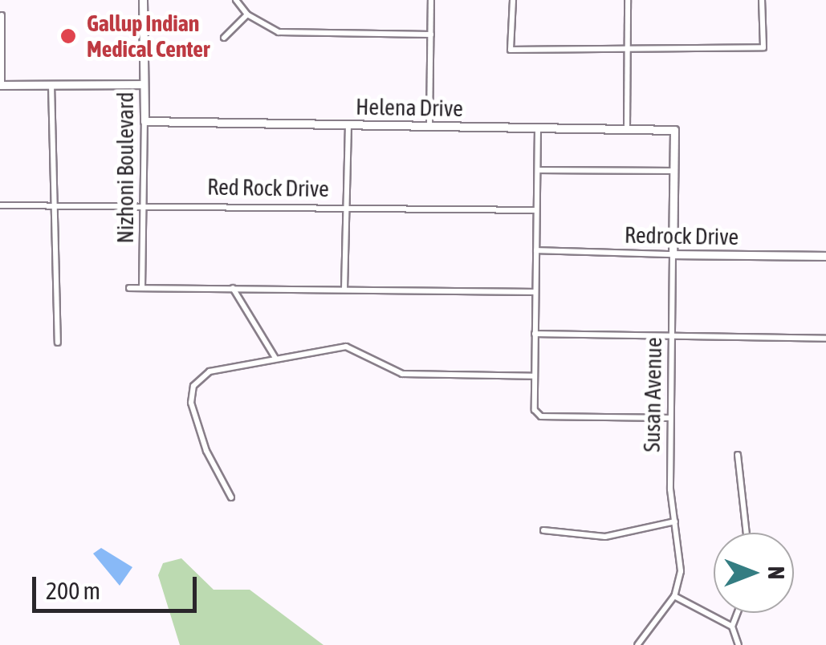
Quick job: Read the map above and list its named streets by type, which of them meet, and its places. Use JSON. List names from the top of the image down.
{
  "streets": {
    "main road": [
      "Helena Drive",
      "Nizhoni Boulevard",
      "Redrock Drive",
      "Susan Avenue"
    ],
    "street": ["Red Rock Drive"]
  },
  "crossings": [
    ["Helena Drive", "Nizhoni Boulevard"],
    ["Helena Drive", "Susan Avenue"],
    ["Nizhoni Boulevard", "Red Rock Drive"],
    ["Redrock Drive", "Susan Avenue"]
  ],
  "places": ["Gallup Indian Medical Center"],
  "scale_bar": "200 m",
  "north": "right"
}
